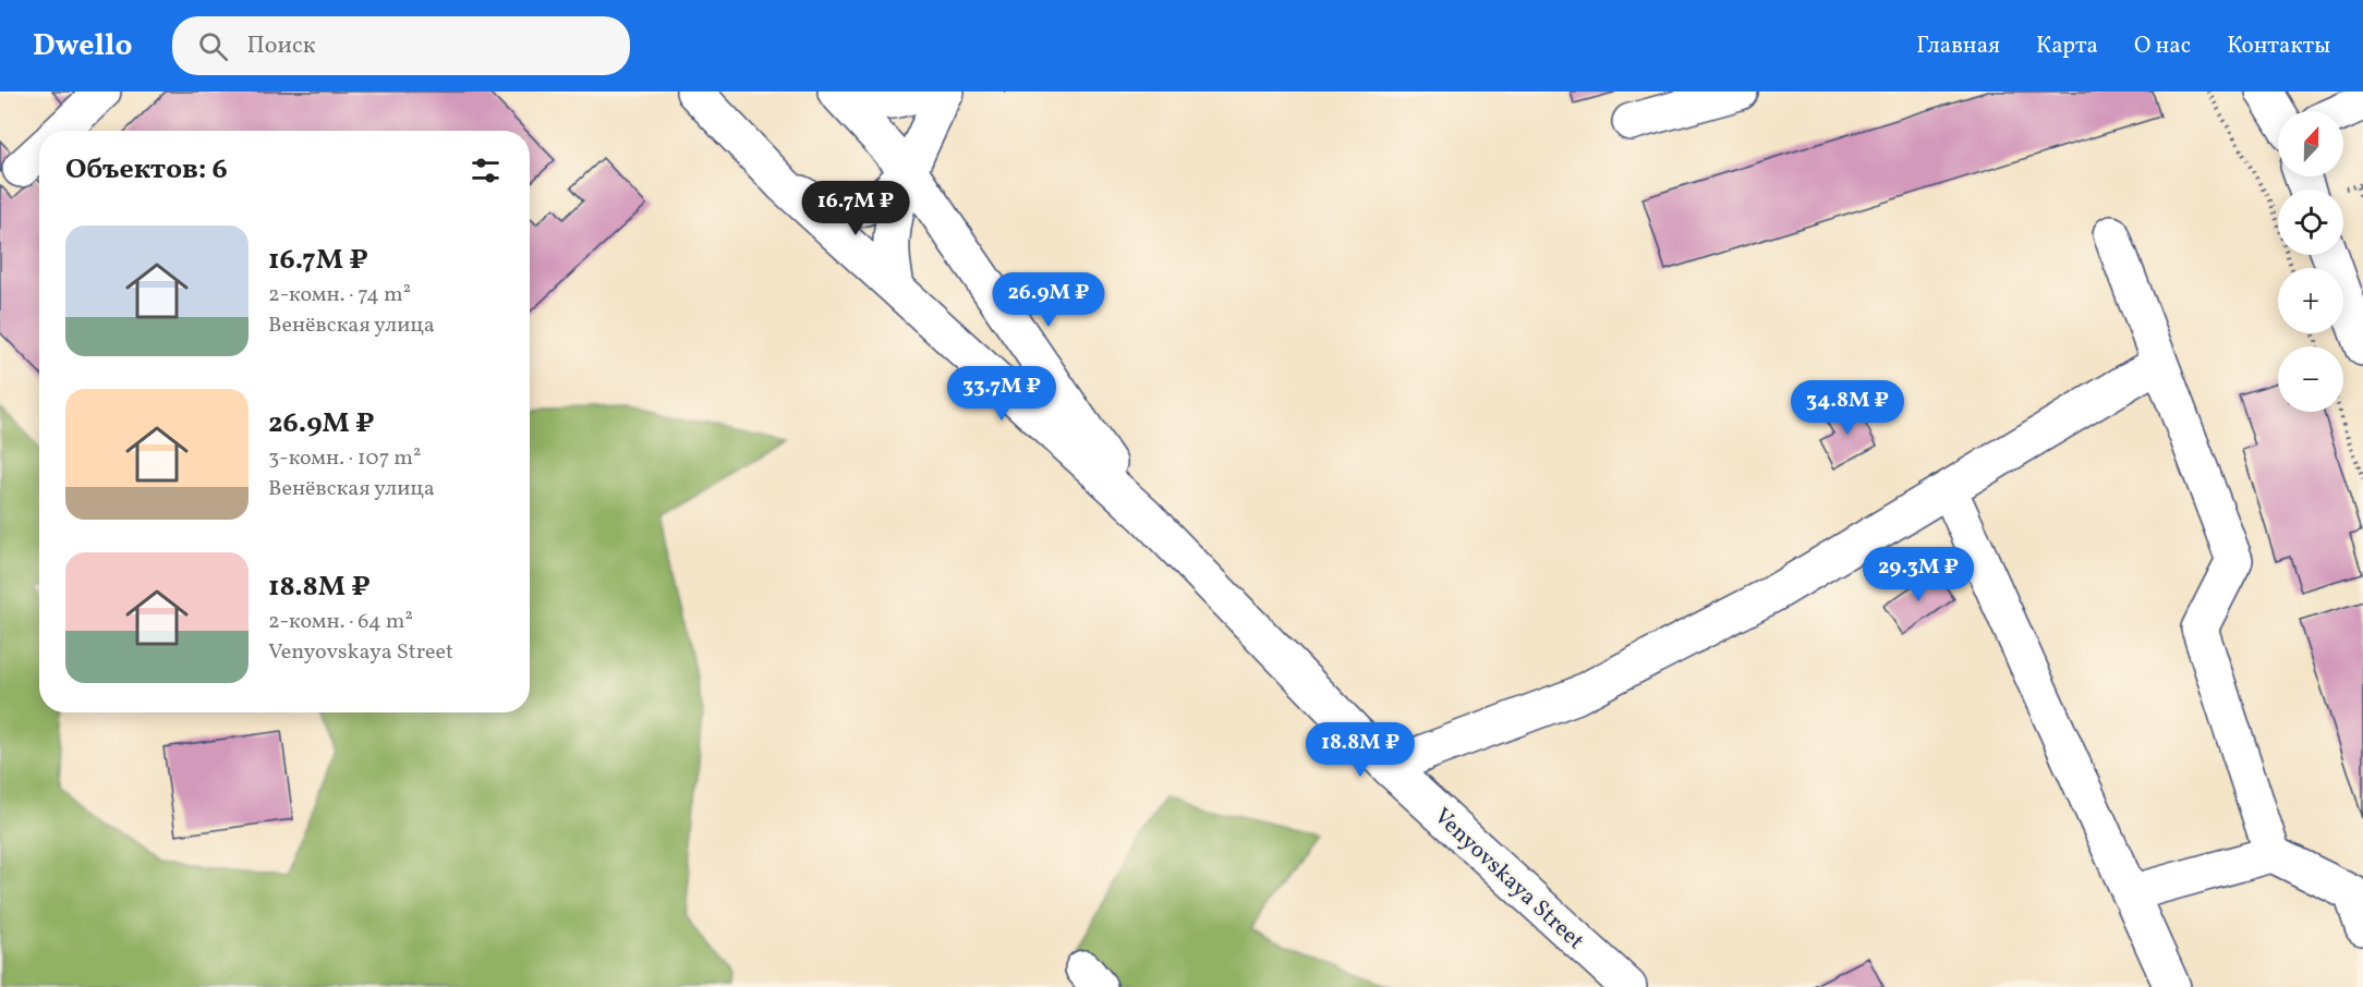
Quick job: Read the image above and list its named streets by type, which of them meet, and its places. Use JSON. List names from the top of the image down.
{
  "streets": {
    "street": ["Venyovskaya Street"]
  },
  "north": "top",
  "page": {
    "header": "Dwello",
    "search": "Поиск",
    "nav": [
      "Главная",
      "Карта",
      "О нас",
      "Контакты"
    ],
    "map_buttons": ["+", "−"],
    "heading": "Объектов: 6",
    "price": [
      "16.7M ₽",
      "26.9M ₽",
      "33.7M ₽",
      "34.8M ₽",
      "29.3M ₽",
      "18.8M ₽"
    ],
    "list": [
      {
        "name": "16.7M ₽",
        "note": "2-комн. · 74 m² · Венёвская улица"
      },
      {
        "name": "26.9M ₽",
        "note": "3-комн. · 107 m² · Венёвская улица"
      },
      {
        "name": "18.8M ₽",
        "note": "2-комн. · 64 m² · Venyovskaya Street"
      }
    ]
  }
}
